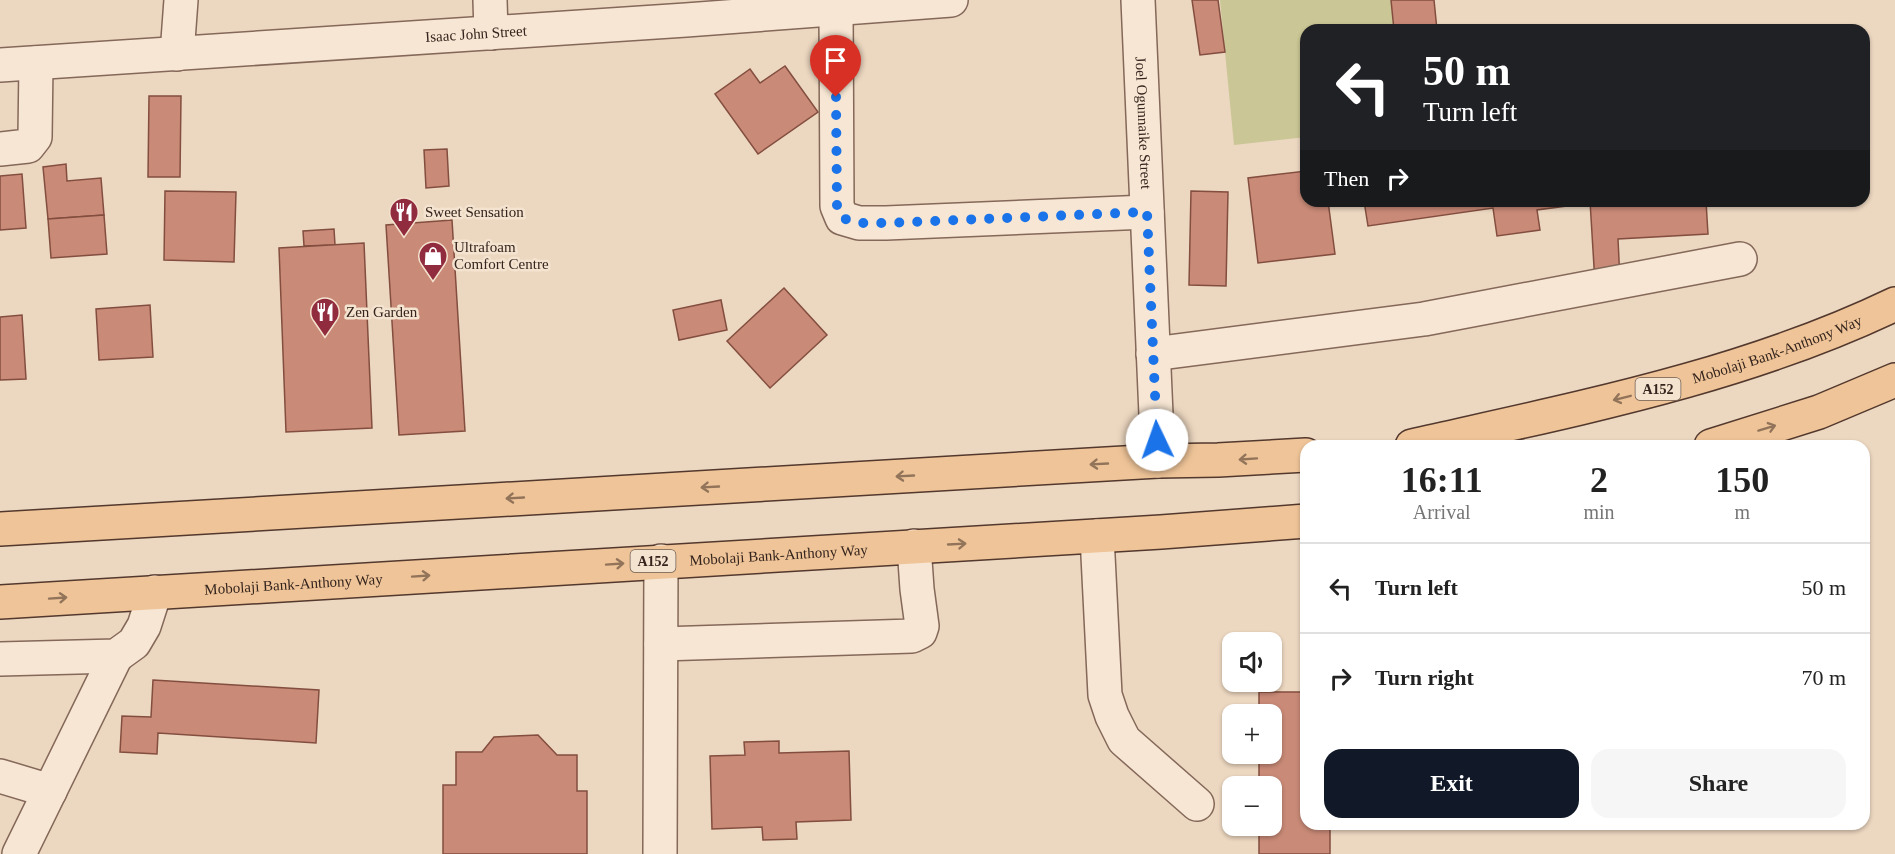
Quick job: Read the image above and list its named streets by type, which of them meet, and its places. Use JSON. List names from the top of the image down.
{
  "streets": {
    "main road": ["Mobolaji Bank-Anthony Way", "A152"],
    "street": ["Isaac John Street", "Joel Ogunnaike Street"]
  },
  "places": {
    "restaurant": ["Sweet Sensation", "Zen Garden"],
    "shop": ["Ultrafoam Comfort Centre"]
  },
  "page": {
    "turn": ["50 m", "Turn left"],
    "then": "Then",
    "eta": [
      "16:11",
      "Arrival",
      "2",
      "min",
      "150",
      "m"
    ],
    "list": [
      {
        "name": "Turn left",
        "value": "50 m"
      },
      {
        "name": "Turn right",
        "value": "70 m"
      }
    ],
    "map_buttons": ["+", "−"],
    "buttons": ["Exit", "Share"]
  }
}
